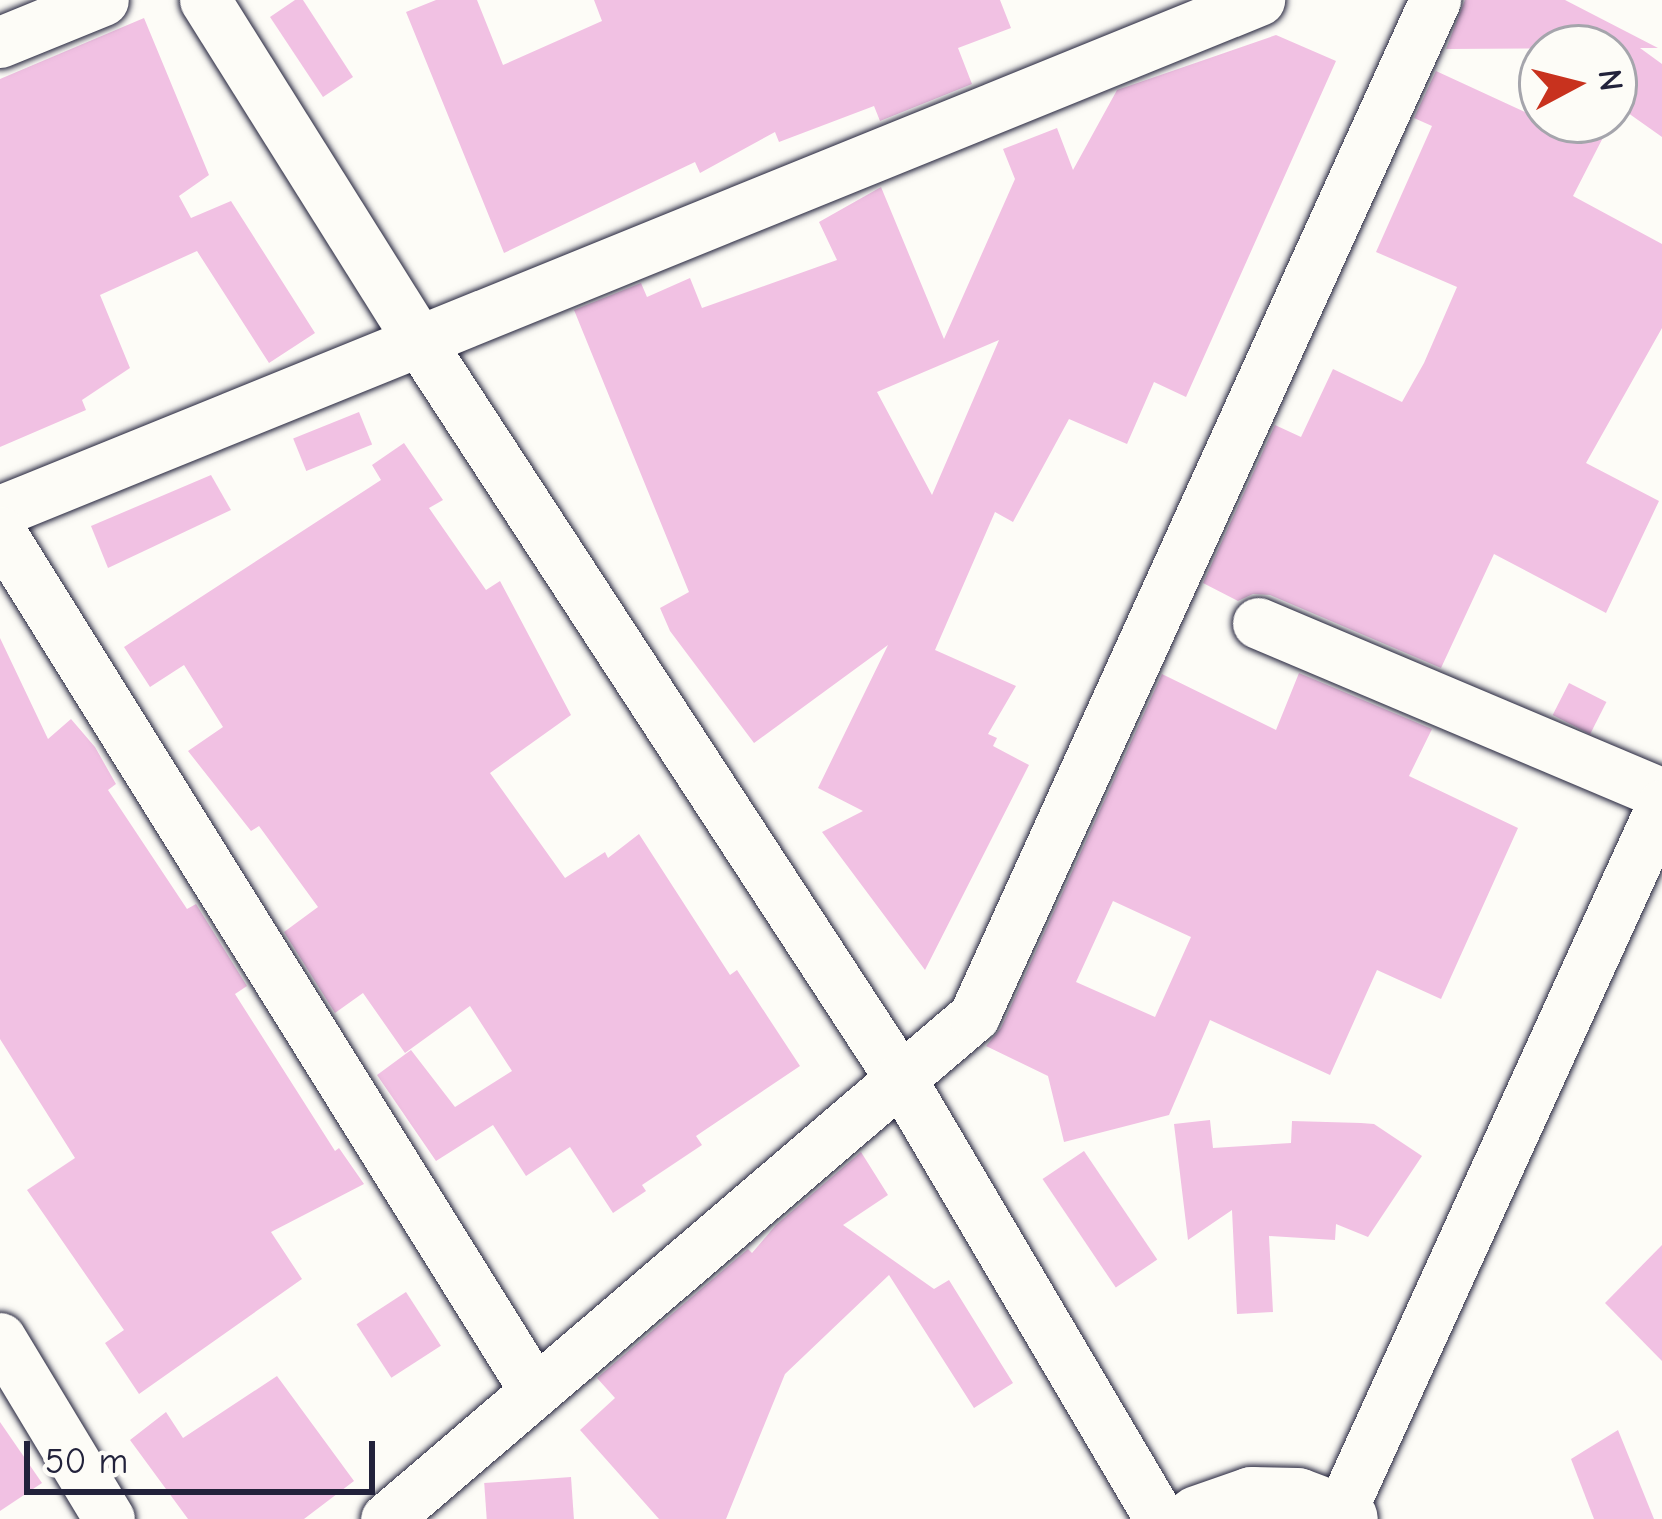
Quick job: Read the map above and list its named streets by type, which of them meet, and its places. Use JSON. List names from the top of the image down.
{
  "scale_bar": "50 m",
  "north": "right"
}
